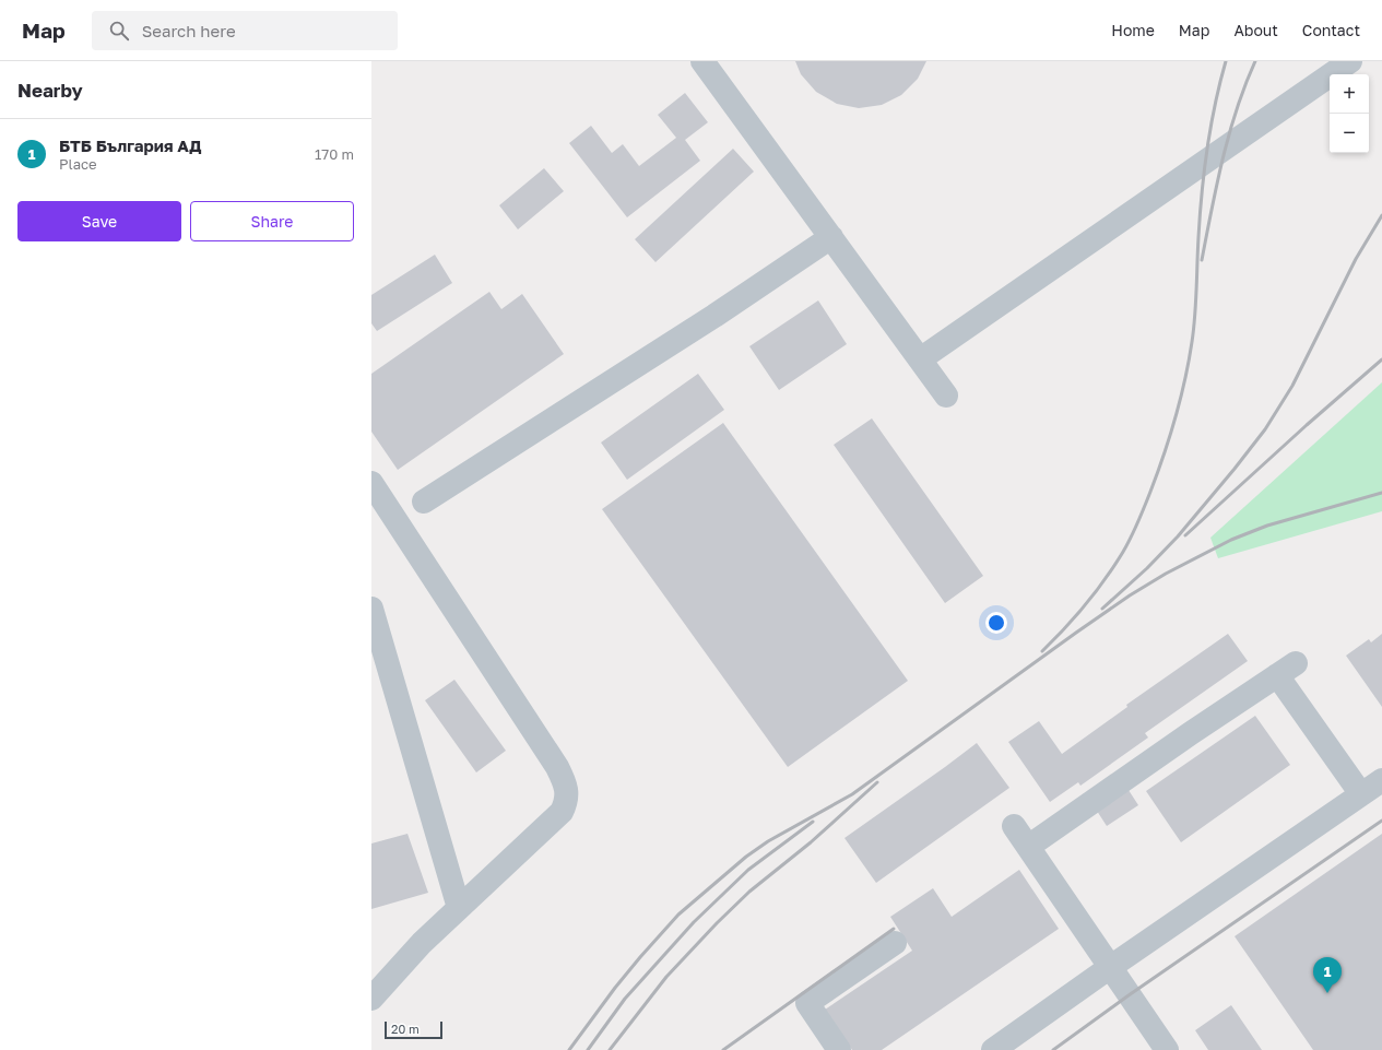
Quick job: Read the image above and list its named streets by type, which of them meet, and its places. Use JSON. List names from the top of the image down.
{
  "scale_bar": "20 m",
  "page": {
    "header": "Map",
    "search": "Search here",
    "nav": [
      "Home",
      "Map",
      "About",
      "Contact"
    ],
    "heading": "Nearby",
    "map_buttons": ["+", "−"],
    "list": [
      {
        "mark": "1",
        "name": "БТБ България АД",
        "note": "Place",
        "value": "170 m"
      }
    ],
    "buttons": ["Save", "Share"],
    "pins": "1",
    "scale": "20 m"
  }
}
